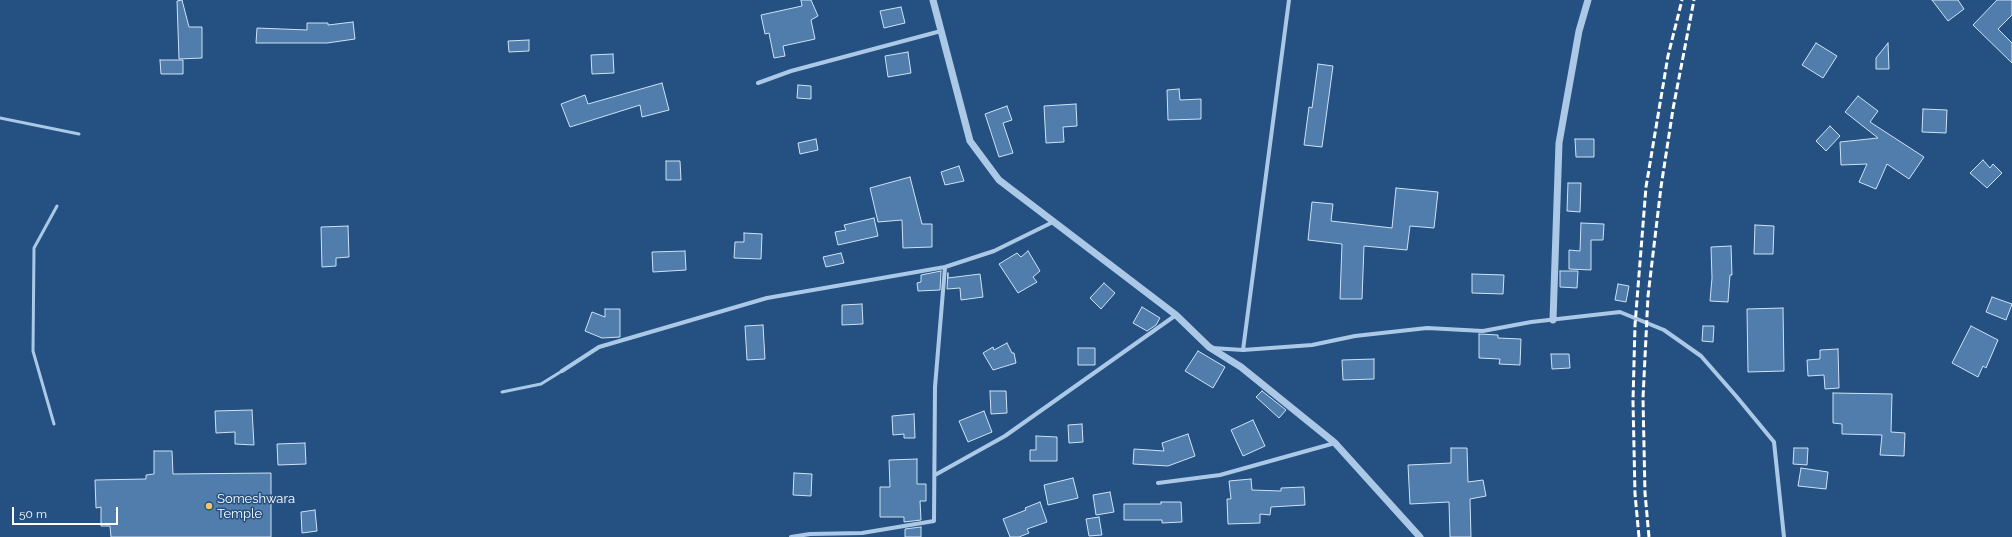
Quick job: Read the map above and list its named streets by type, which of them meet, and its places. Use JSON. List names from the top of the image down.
{
  "places": ["Someshwara Temple"],
  "scale_bar": "50 m"
}
